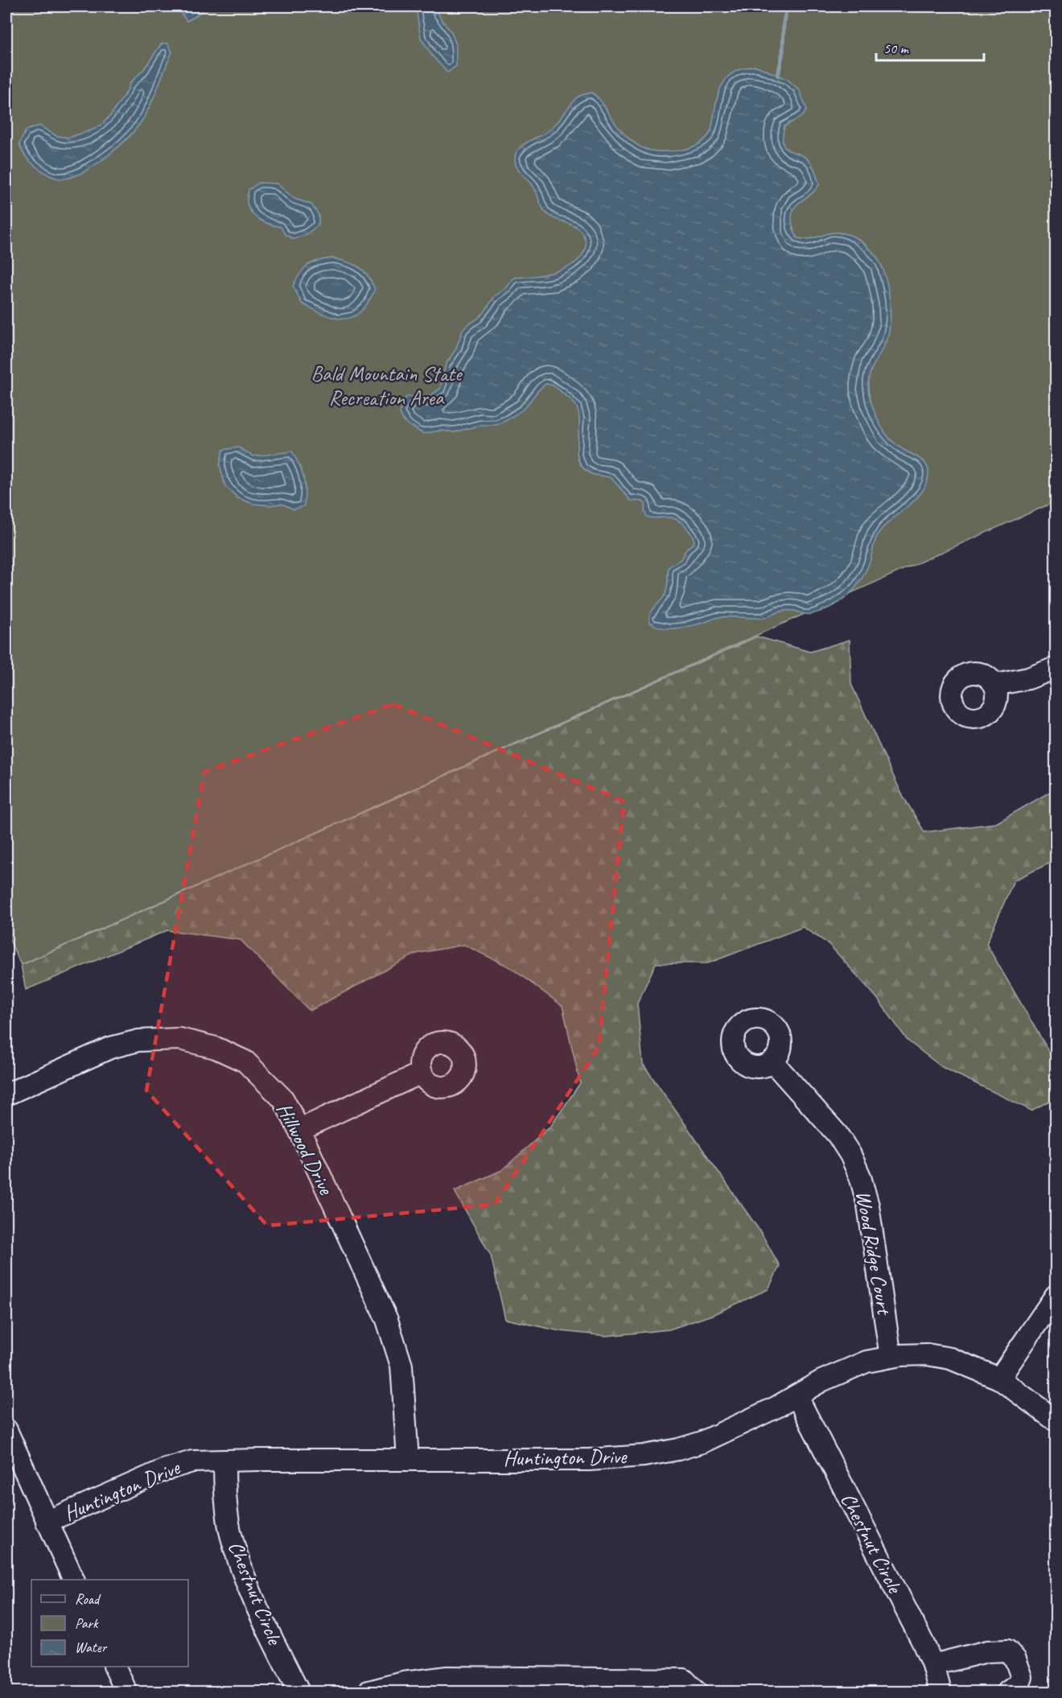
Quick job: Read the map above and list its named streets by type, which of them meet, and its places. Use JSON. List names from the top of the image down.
{
  "streets": {
    "street": [
      "Hillwood Drive",
      "Wood Ridge Court",
      "Huntington Drive",
      "Chestnut Circle"
    ]
  },
  "crossings": [
    ["Hillwood Drive", "Huntington Drive"],
    ["Wood Ridge Court", "Huntington Drive"],
    ["Huntington Drive", "Chestnut Circle"]
  ],
  "parks": ["Bald Mountain State Recreation Area"],
  "legend": ["Road", "Park", "Water"],
  "scale_bar": "50 m"
}
